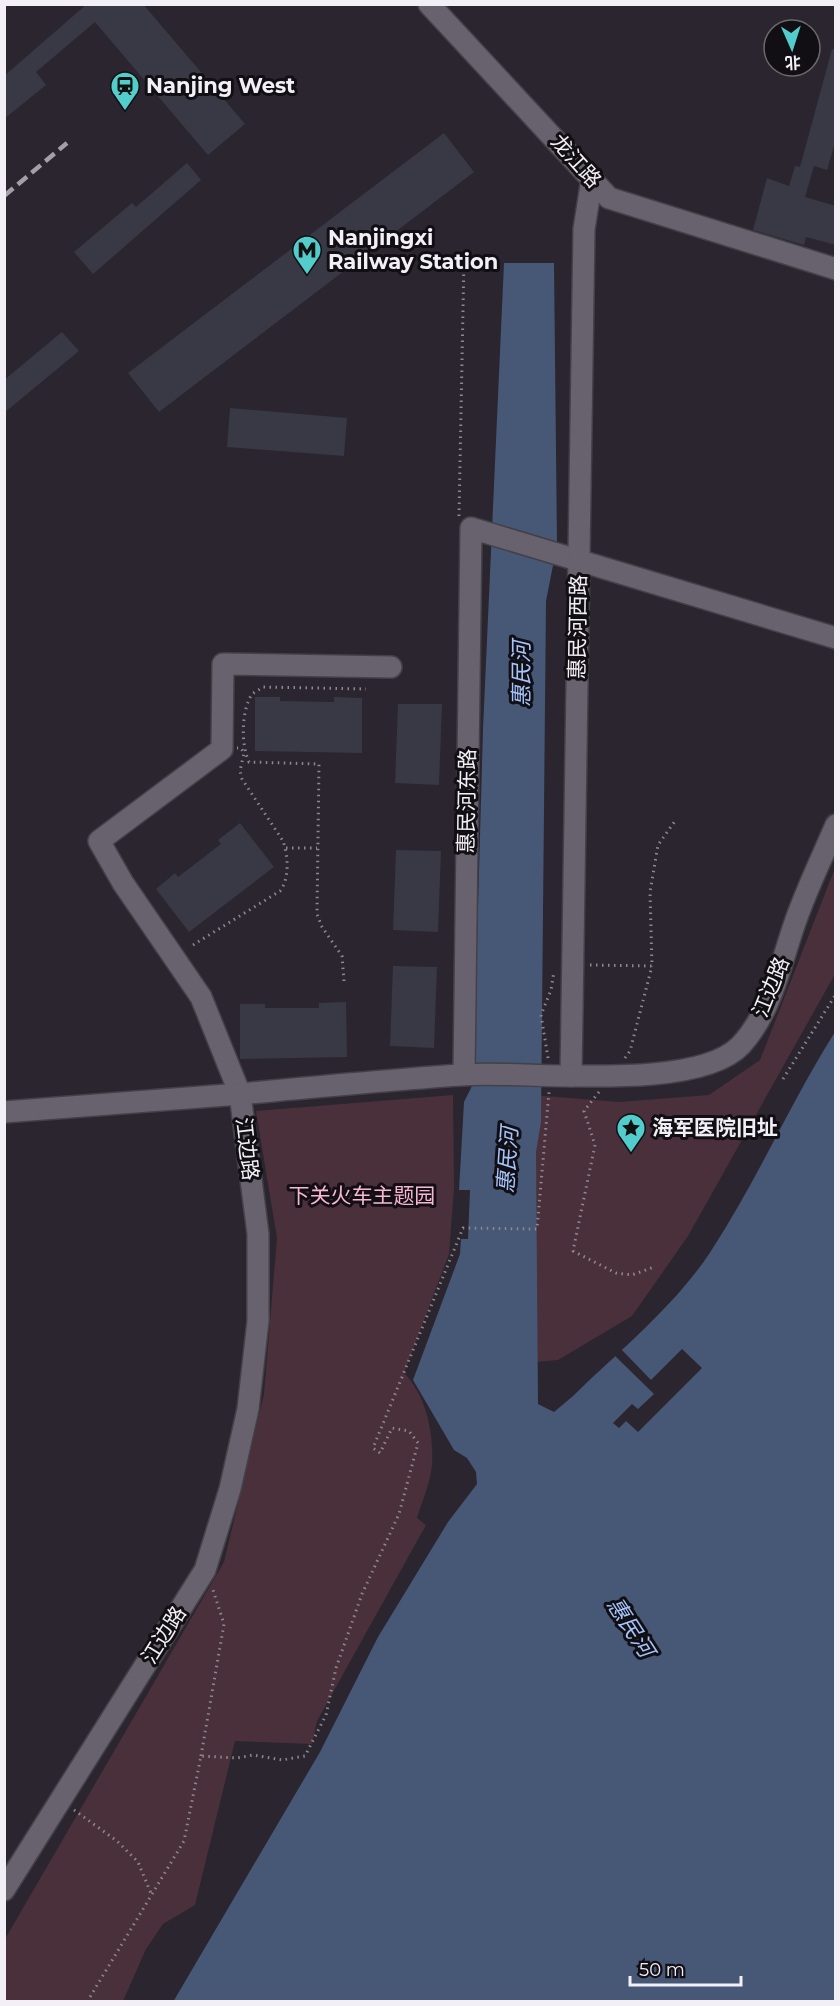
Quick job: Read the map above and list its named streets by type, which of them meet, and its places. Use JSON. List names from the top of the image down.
{
  "streets": {
    "street": [
      "龙江路",
      "惠民河西路",
      "惠民河东路",
      "江边路"
    ]
  },
  "crossings": [
    ["龙江路", "惠民河西路"],
    ["惠民河西路", "惠民河东路"],
    ["惠民河西路", "江边路"],
    ["惠民河东路", "江边路"]
  ],
  "water": ["惠民河"],
  "parks": ["下关火车主题园"],
  "places": {
    "station": ["Nanjing West"],
    "metro station": ["Nanjingxi Railway Station"],
    "place": ["海军医院旧址"]
  },
  "scale_bar": "50 m",
  "north": "bottom"
}
